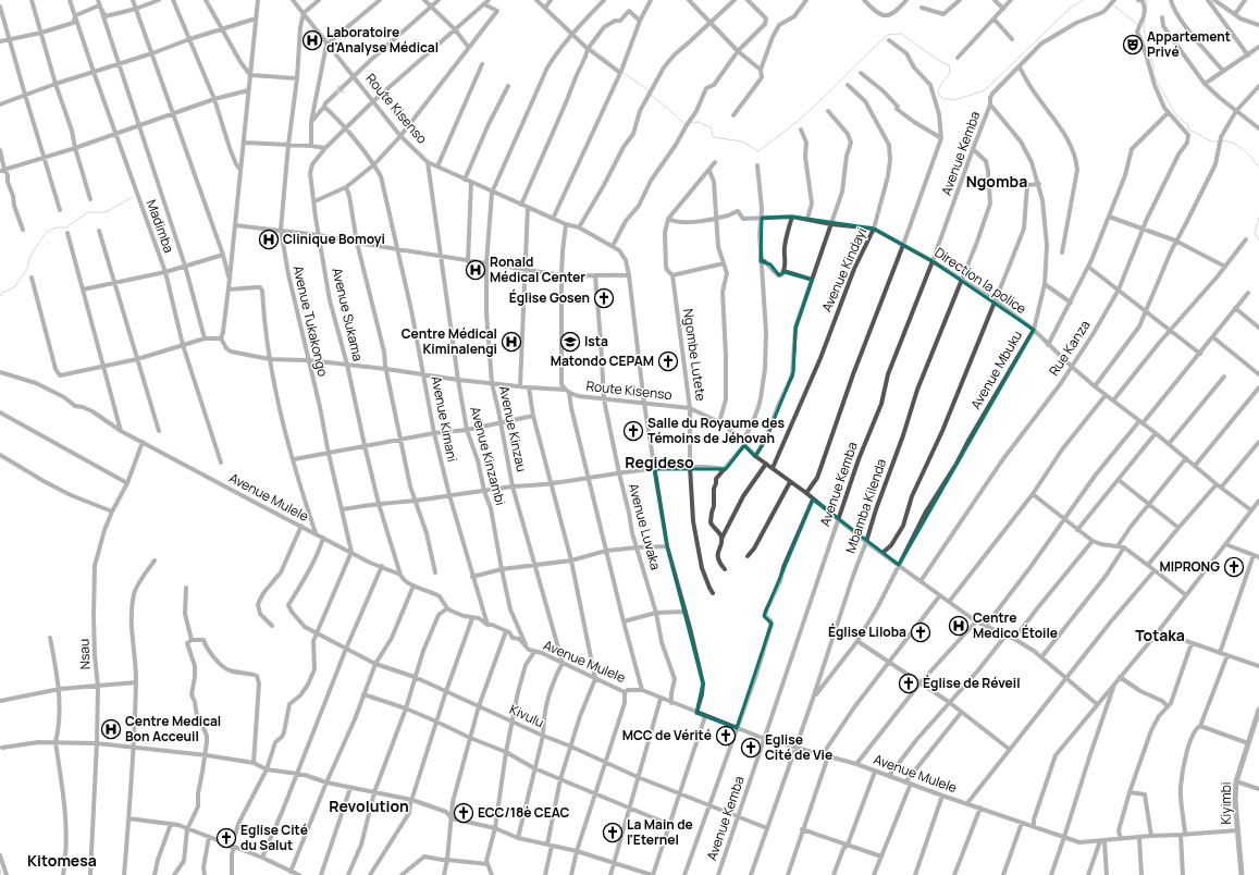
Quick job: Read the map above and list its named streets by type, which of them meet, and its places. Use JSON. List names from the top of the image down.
{
  "streets": {
    "street": [
      "Route Kisenso",
      "Avenue Kemba",
      "Madimba",
      "Avenue Kindayi",
      "Direction la police",
      "Avenue Sukama",
      "Avenue Tukakongo",
      "Rue Kanza",
      "Ngombe Lutete",
      "Avenue Mbuku",
      "Avenue Kimani",
      "Avenue Kinzau",
      "Avenue Kinzambi",
      "Avenue Mulele",
      "Mbamba Kilenda",
      "Avenue Luvaka",
      "Nsau",
      "Kivulu",
      "Kiyimbi"
    ]
  },
  "crossings": [
    ["Route Kisenso", "Avenue Kemba"],
    ["Route Kisenso", "Avenue Kindayi"],
    ["Route Kisenso", "Avenue Sukama"],
    ["Route Kisenso", "Avenue Tukakongo"],
    ["Route Kisenso", "Rue Kanza"],
    ["Route Kisenso", "Ngombe Lutete"],
    ["Route Kisenso", "Avenue Mbuku"],
    ["Route Kisenso", "Avenue Kinzau"],
    ["Route Kisenso", "Avenue Kinzambi"],
    ["Route Kisenso", "Mbamba Kilenda"],
    ["Route Kisenso", "Avenue Luvaka"],
    ["Avenue Kemba", "Direction la police"],
    ["Avenue Kemba", "Avenue Mbuku"],
    ["Avenue Kemba", "Avenue Mulele"],
    ["Avenue Kemba", "Mbamba Kilenda"],
    ["Avenue Kemba", "Kivulu"],
    ["Avenue Kindayi", "Direction la police"],
    ["Direction la police", "Rue Kanza"],
    ["Direction la police", "Ngombe Lutete"],
    ["Direction la police", "Avenue Mbuku"],
    ["Direction la police", "Mbamba Kilenda"],
    ["Avenue Sukama", "Avenue Kimani"],
    ["Avenue Sukama", "Avenue Mulele"],
    ["Avenue Tukakongo", "Avenue Mulele"],
    ["Avenue Mbuku", "Mbamba Kilenda"],
    ["Avenue Kimani", "Avenue Mulele"],
    ["Avenue Kinzau", "Avenue Mulele"],
    ["Avenue Kinzambi", "Avenue Mulele"],
    ["Avenue Mulele", "Mbamba Kilenda"],
    ["Avenue Mulele", "Avenue Luvaka"],
    ["Avenue Mulele", "Nsau"],
    ["Avenue Mulele", "Kivulu"],
    ["Avenue Mulele", "Kiyimbi"],
    ["Mbamba Kilenda", "Kivulu"]
  ],
  "districts": [
    "Ngomba",
    "Regideso",
    "Totaka",
    "Revolution",
    "Kitomesa"
  ],
  "places": {
    "hospital": [
      "Laboratoire d'Analyse Médical",
      "Clinique Bomoyi",
      "Ronald Médical Center",
      "Centre Médical Kiminalengi",
      "Centre Medico Étoile",
      "Centre Medical Bon Acceuil"
    ],
    "theatre": ["Appartement Privé"],
    "church": [
      "Église Gosen",
      "Matondo CEPAM",
      "Salle du Royaume des Témoins de Jéhovah",
      "MIPRONG",
      "Église Liloba",
      "Église de Réveil",
      "MCC de Vérité",
      "Eglise Cité de Vie",
      "ECC/18è CEAC",
      "La Main de l'Eternel",
      "Eglise Cité du Salut"
    ],
    "school or university": ["Ista"]
  }
}
